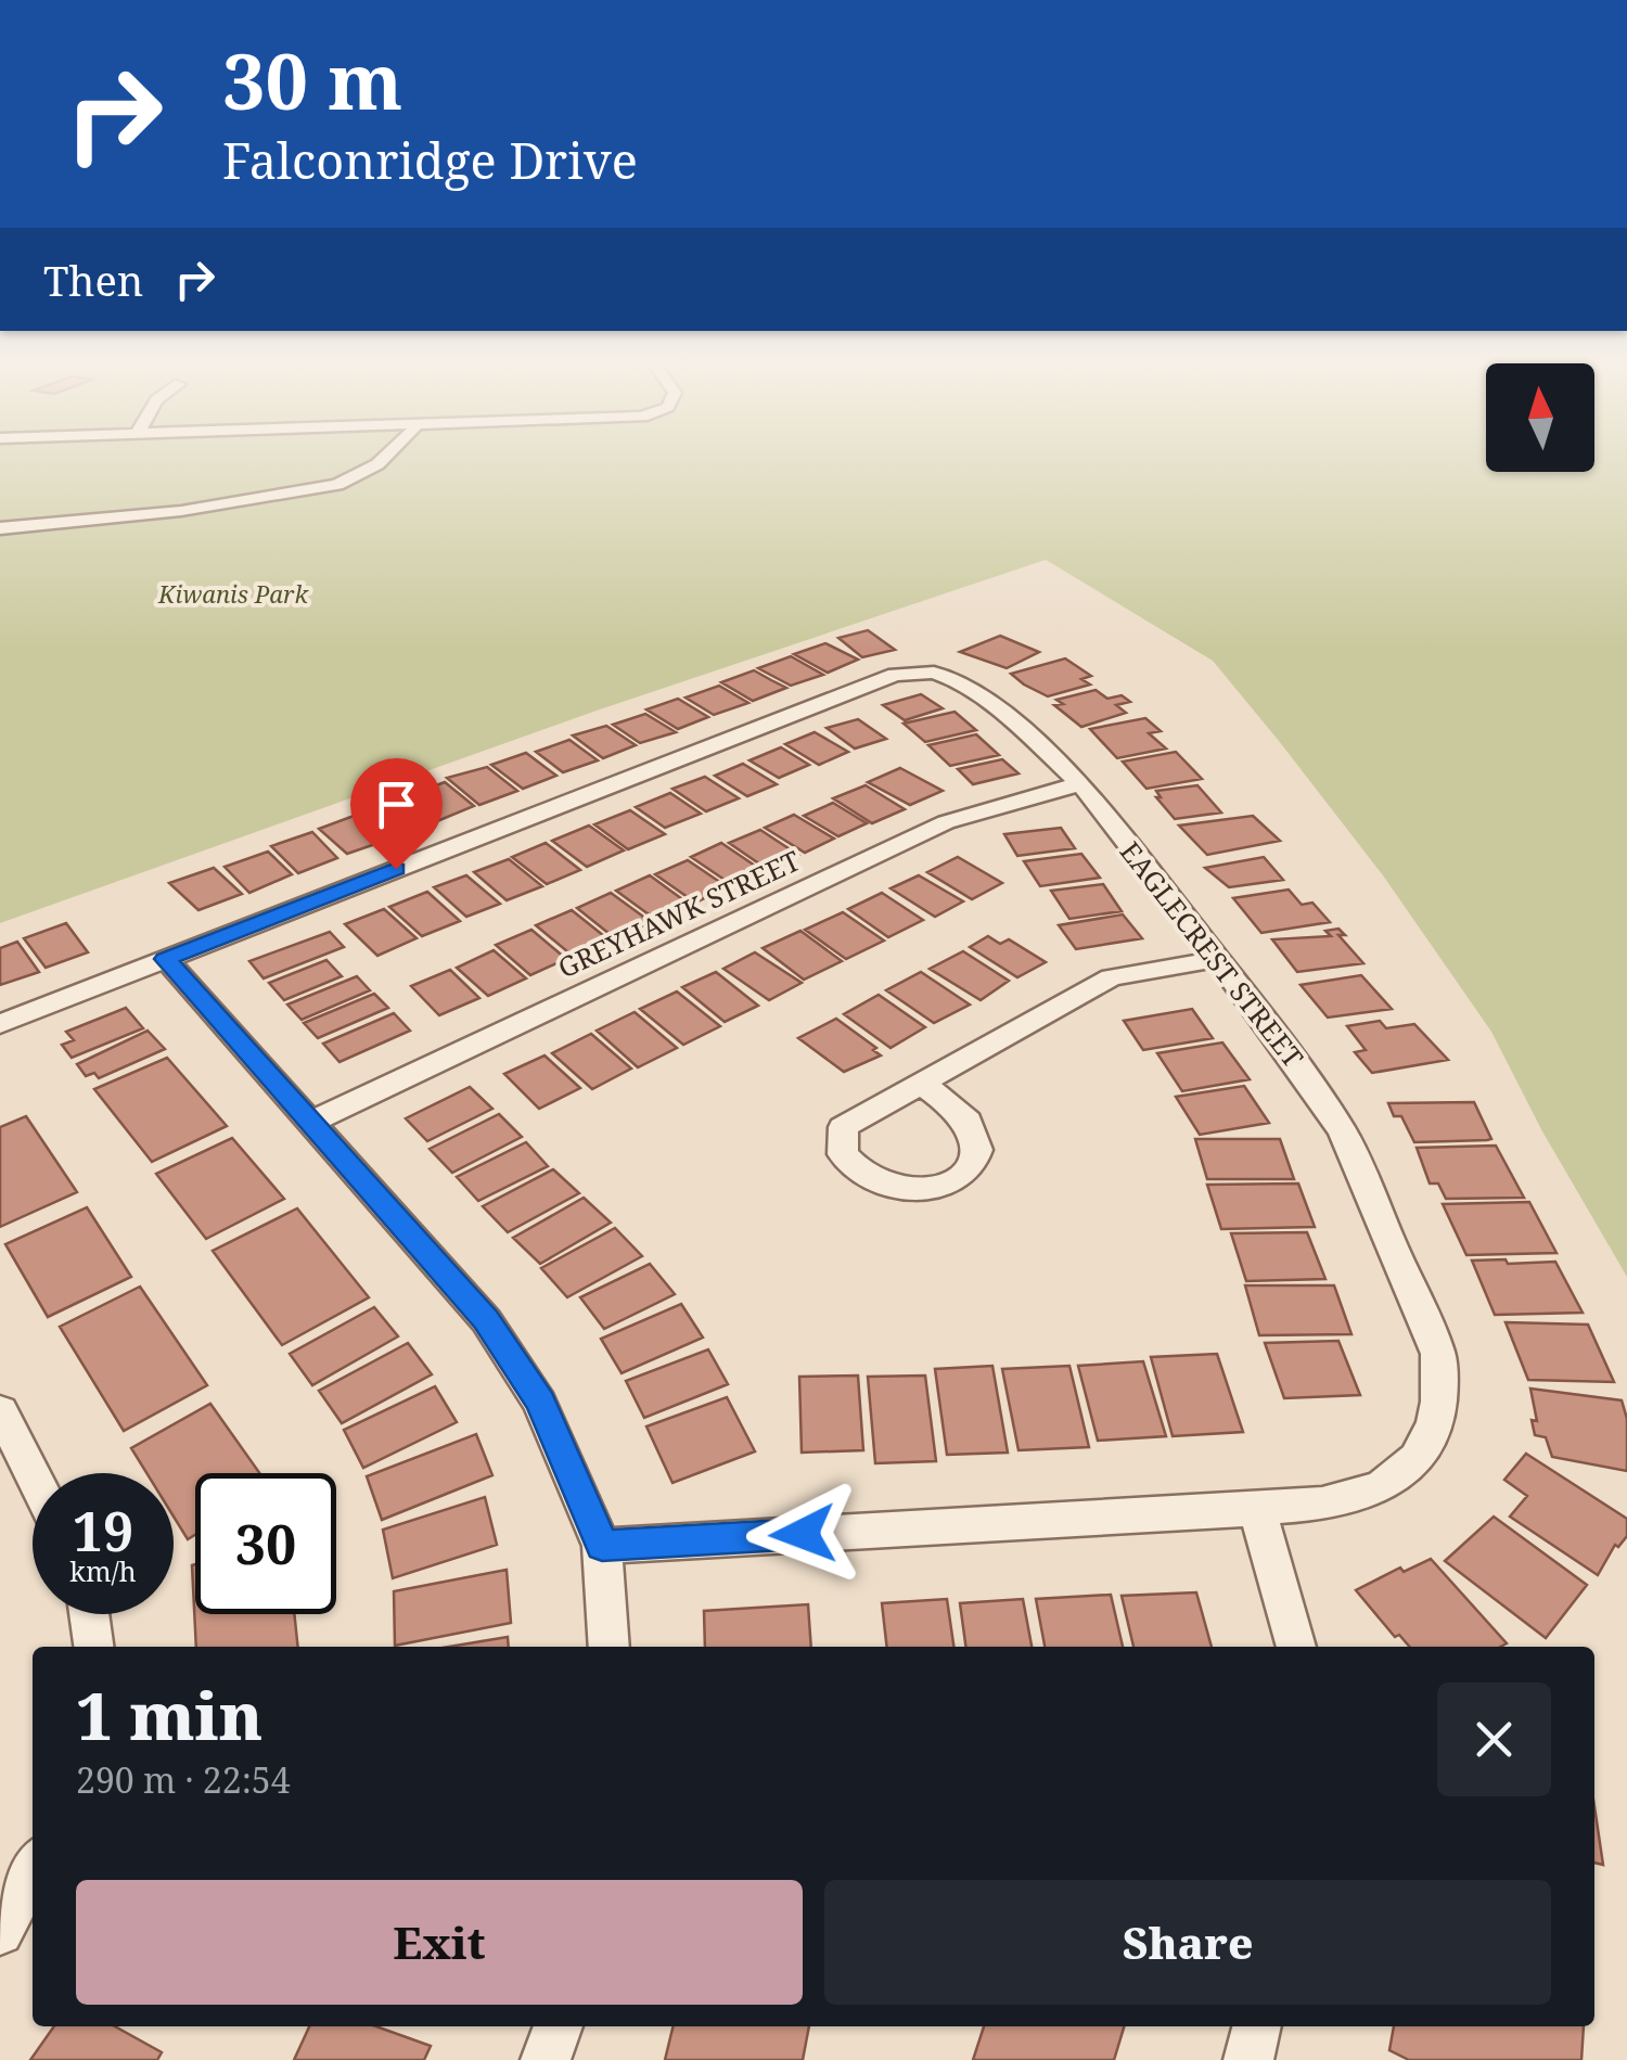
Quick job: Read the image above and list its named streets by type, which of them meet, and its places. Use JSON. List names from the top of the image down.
{
  "streets": {
    "street": ["GREYHAWK STREET", "EAGLECREST STREET"]
  },
  "crossings": [
    ["GREYHAWK STREET", "EAGLECREST STREET"]
  ],
  "parks": ["Kiwanis Park"],
  "north": "top",
  "page": {
    "turn": ["30 m", "Falconridge Drive"],
    "then": "Then",
    "speed": "19 km/h",
    "limit": "30",
    "heading": ["1 min", "290 m · 22:54"],
    "buttons": ["Exit", "Share"]
  }
}
